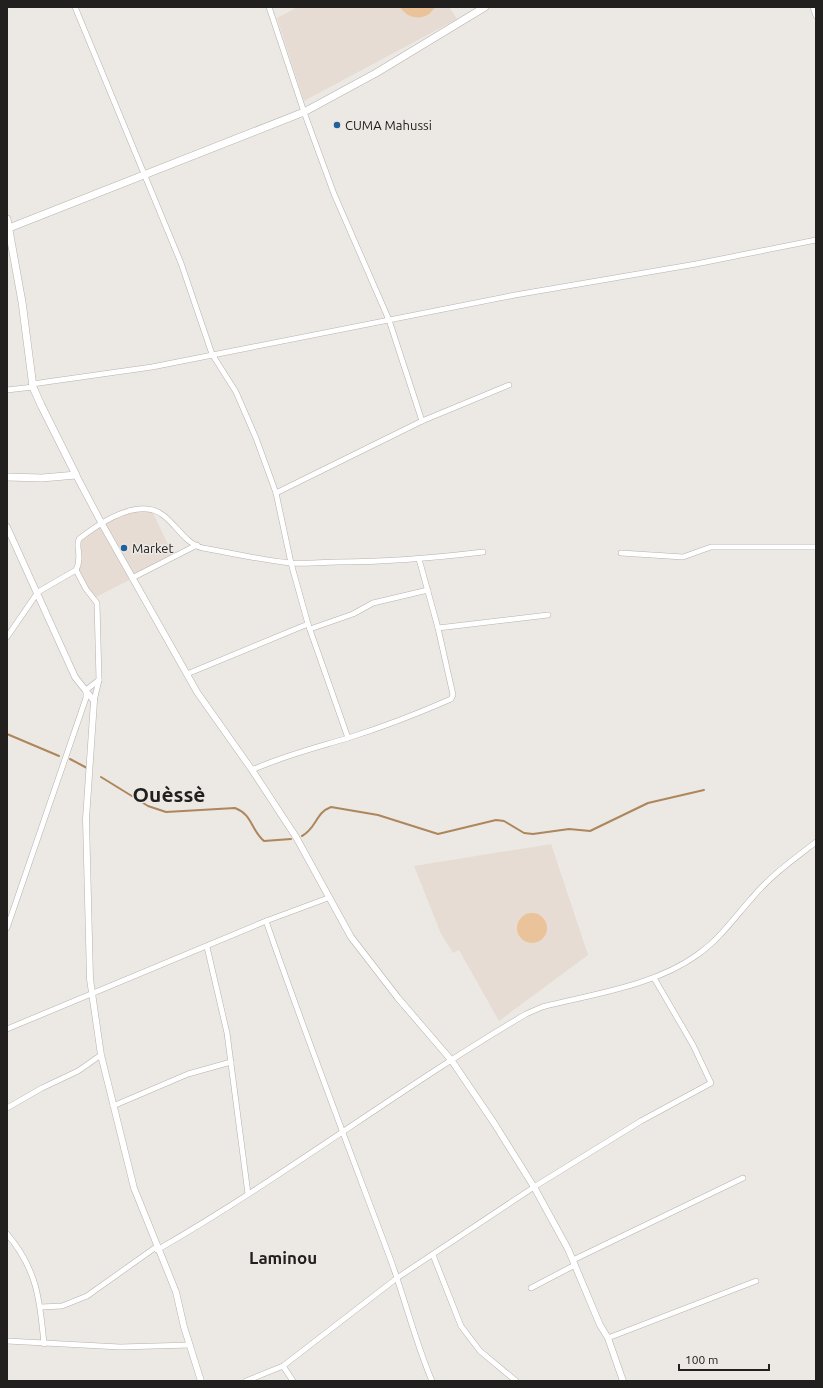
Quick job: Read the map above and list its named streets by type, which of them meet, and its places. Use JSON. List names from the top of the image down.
{
  "districts": ["Ouèssè", "Laminou"],
  "places": ["CUMA Mahussi", "Market"],
  "scale_bar": "100 m"
}
